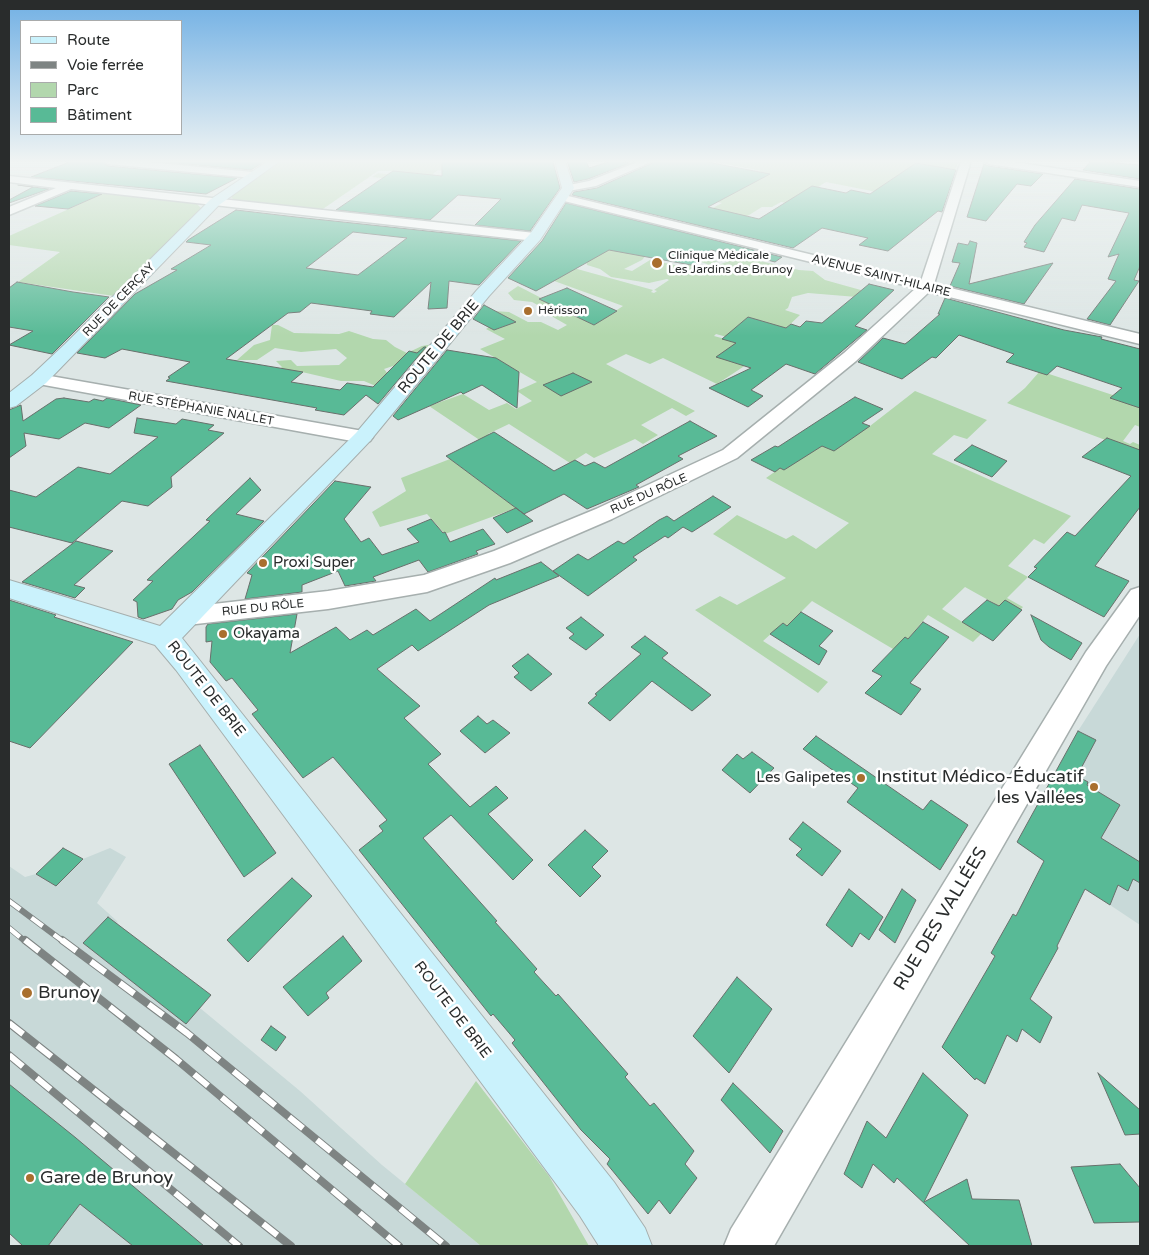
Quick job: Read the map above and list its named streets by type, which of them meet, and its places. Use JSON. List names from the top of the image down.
{
  "streets": {
    "street": [
      "AVENUE SAINT-HILAIRE",
      "RUE DE CERÇAY",
      "ROUTE DE BRIE",
      "RUE STÉPHANIE NALLET",
      "RUE DU RÔLE",
      "RUE DES VALLÉES"
    ]
  },
  "crossings": [
    ["AVENUE SAINT-HILAIRE", "RUE DU RÔLE"],
    ["RUE DE CERÇAY", "RUE STÉPHANIE NALLET"],
    ["ROUTE DE BRIE", "RUE STÉPHANIE NALLET"],
    ["ROUTE DE BRIE", "RUE DU RÔLE"]
  ],
  "places": [
    "Clinique Médicale Les Jardins de Brunoy",
    "Hérisson",
    "Proxi Super",
    "Okayama",
    "Les Galipetes",
    "Institut Médico-Éducatif les Vallées",
    "Brunoy",
    "Gare de Brunoy"
  ],
  "legend": [
    "Route",
    "Voie ferrée",
    "Parc",
    "Bâtiment"
  ]
}
